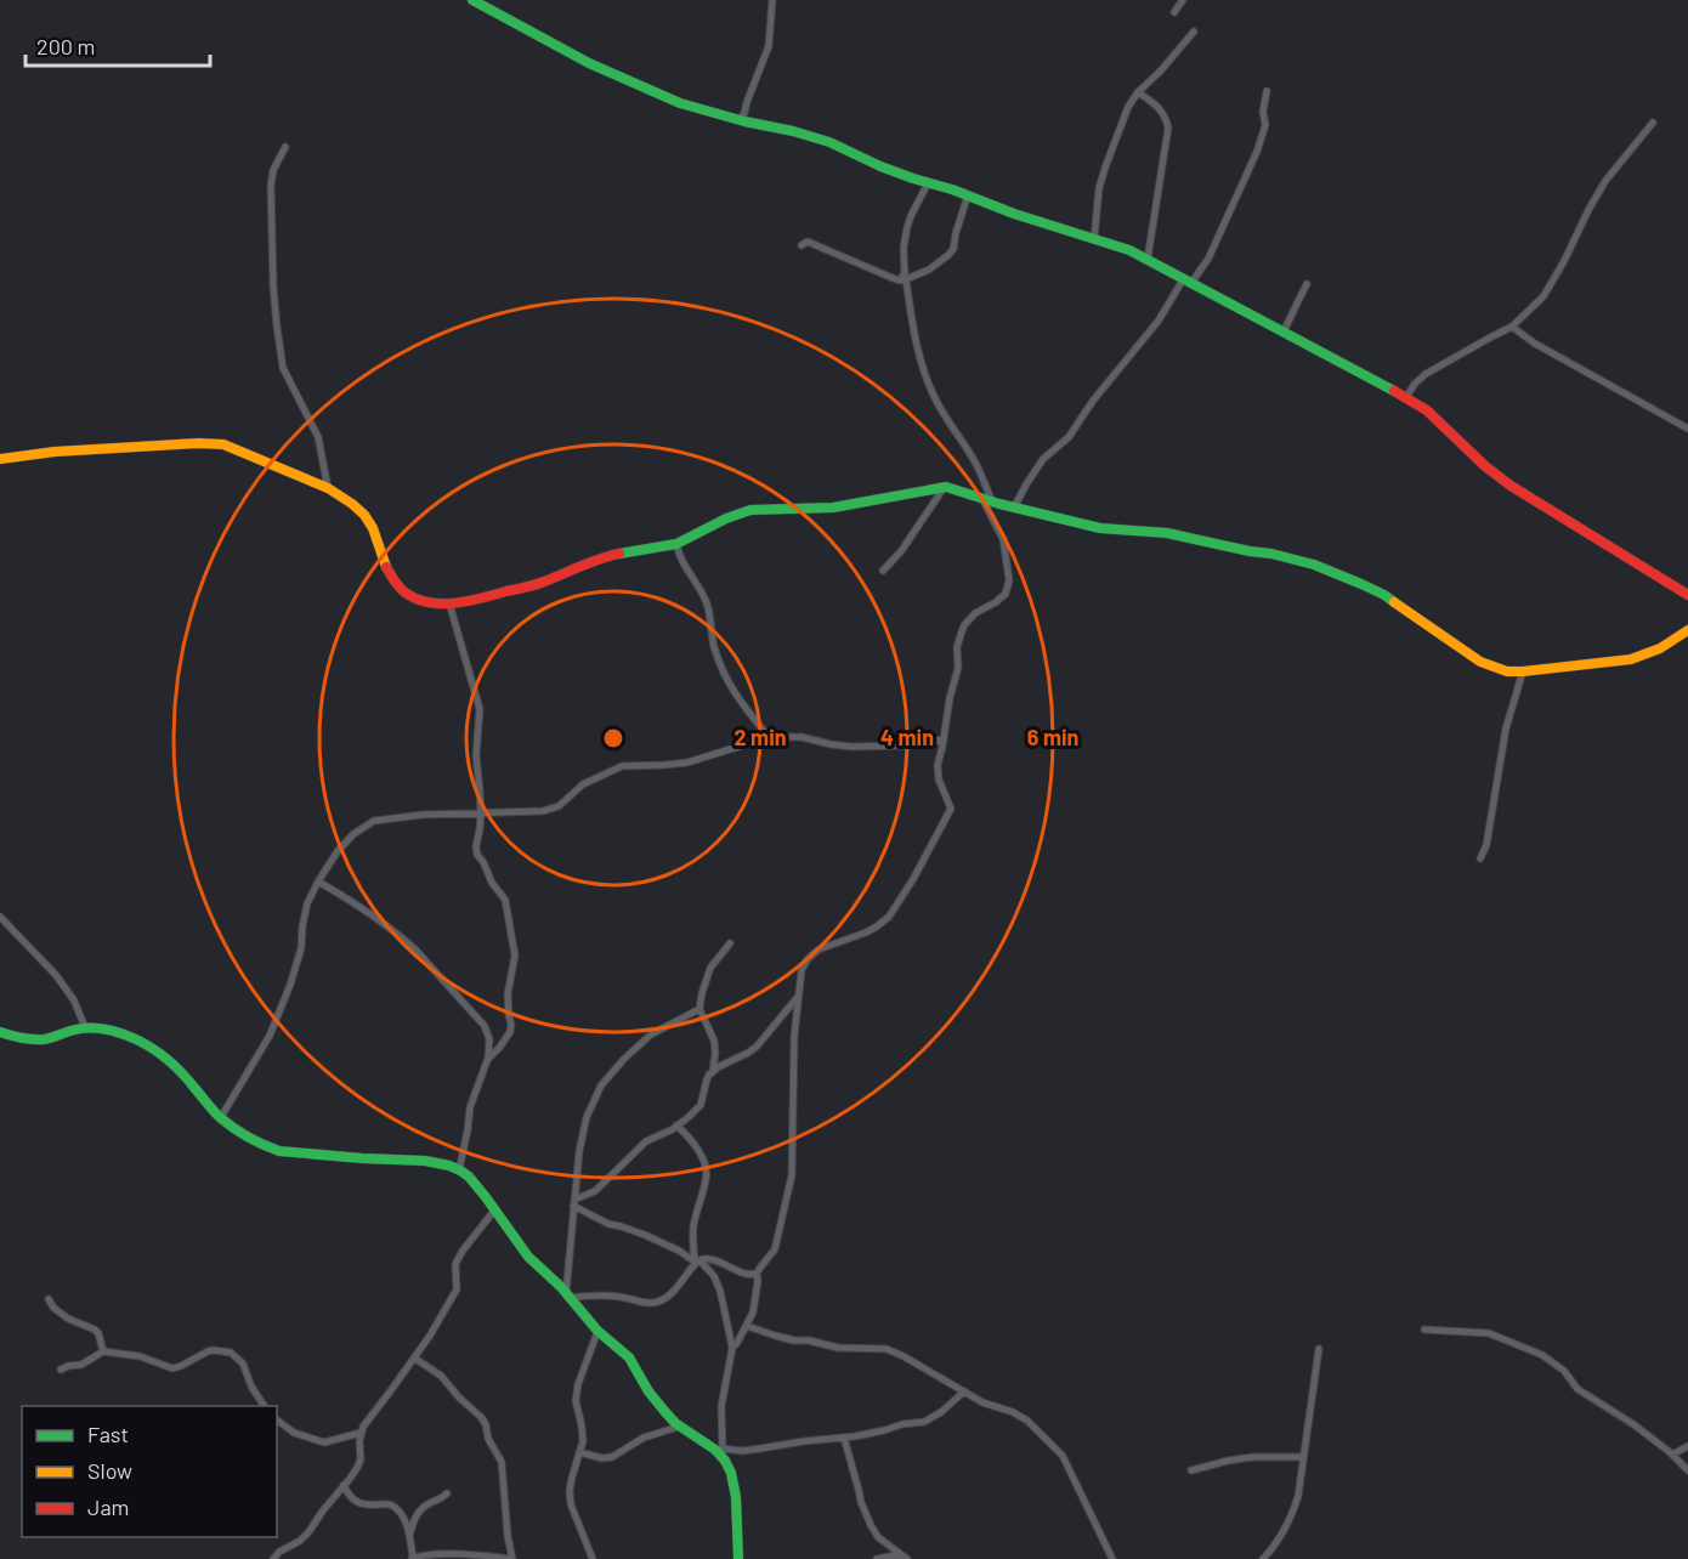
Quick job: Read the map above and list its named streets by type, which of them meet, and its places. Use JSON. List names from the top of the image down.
{
  "legend": ["Fast", "Slow", "Jam"],
  "scale_bar": "200 m",
  "rings": ["2 min", "4 min", "6 min"]
}
